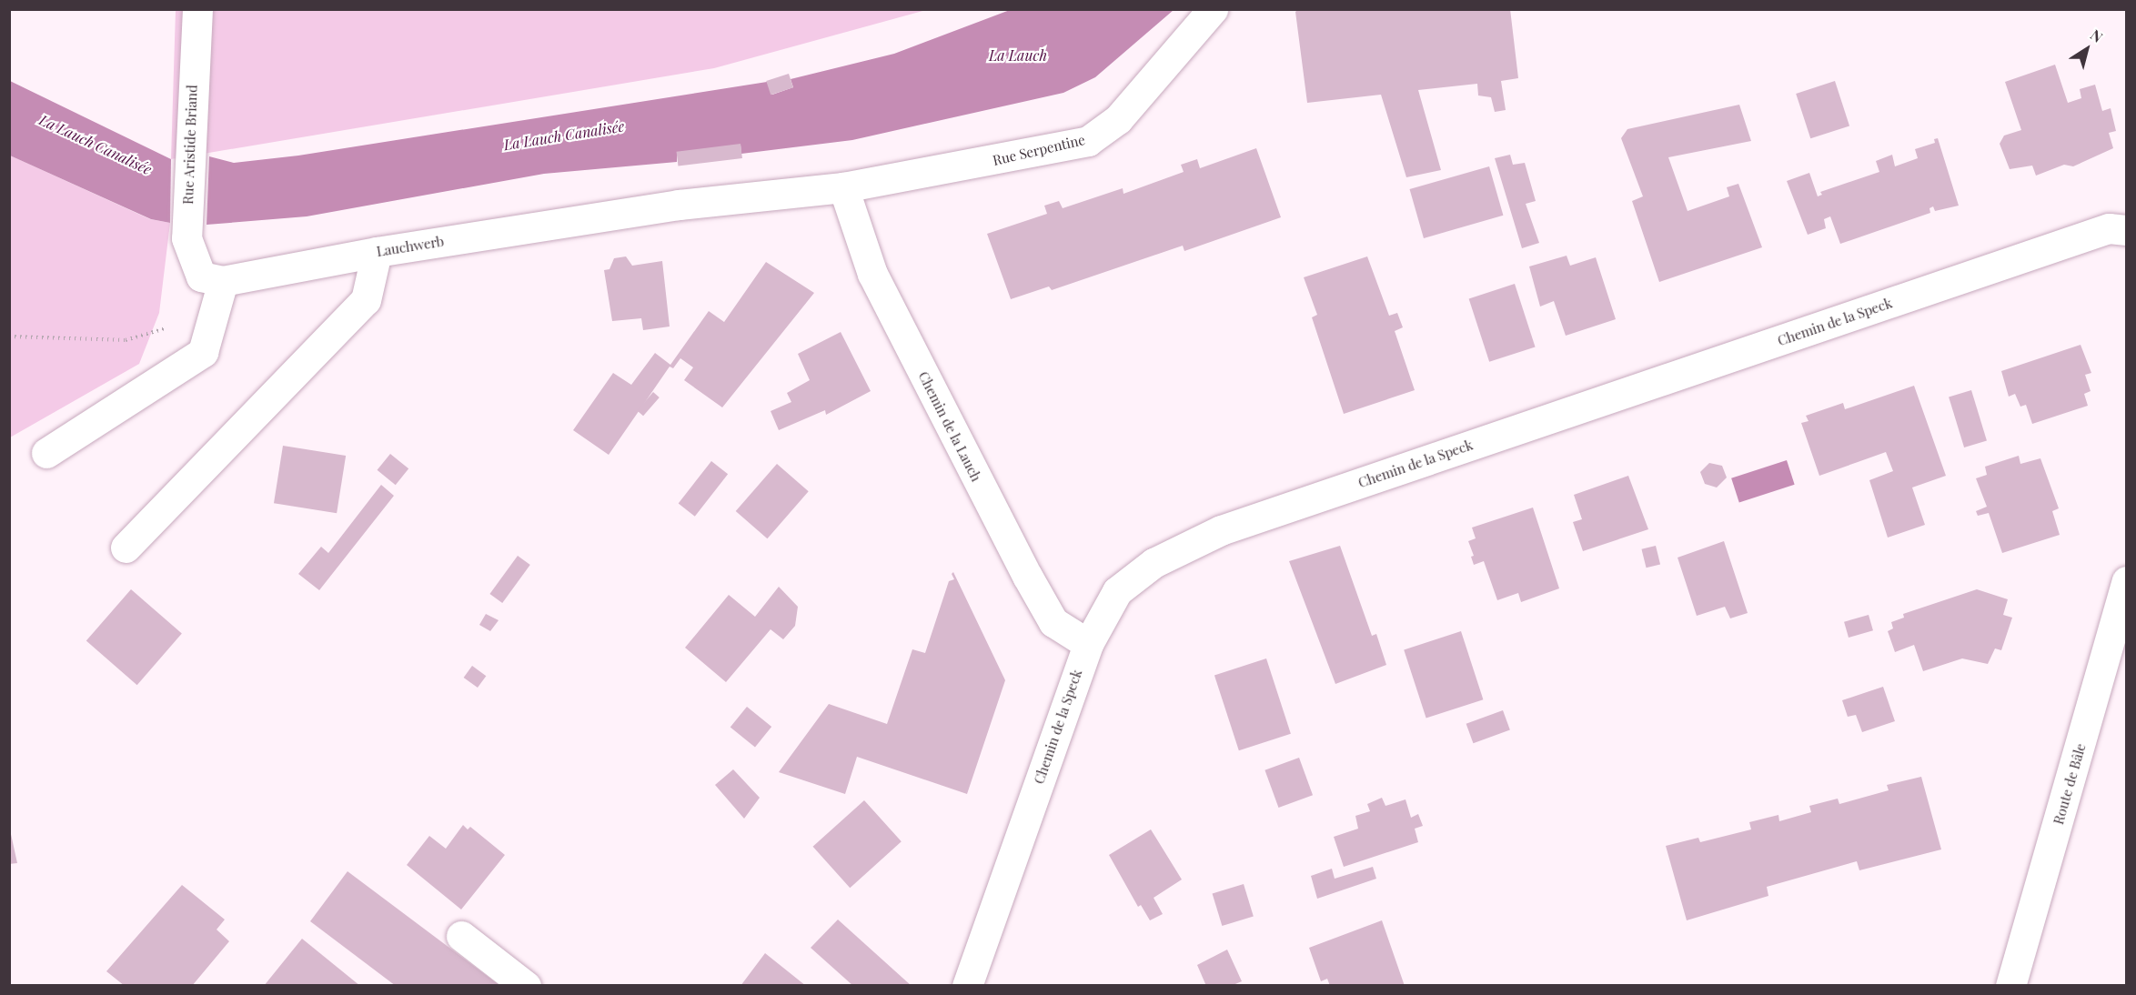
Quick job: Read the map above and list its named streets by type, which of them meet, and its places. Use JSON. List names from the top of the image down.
{
  "streets": {
    "street": [
      "Rue Aristide Briand",
      "Rue Serpentine",
      "Lauchwerb",
      "Chemin de la Speck",
      "Chemin de la Lauch",
      "Route de Bâle"
    ]
  },
  "crossings": [
    ["Rue Aristide Briand", "Lauchwerb"],
    ["Rue Serpentine", "Lauchwerb"],
    ["Rue Serpentine", "Chemin de la Lauch"],
    ["Lauchwerb", "Chemin de la Lauch"],
    ["Chemin de la Speck", "Chemin de la Lauch"]
  ],
  "water": ["La Lauch", "La Lauch Canalisée"],
  "north": "top right"
}
